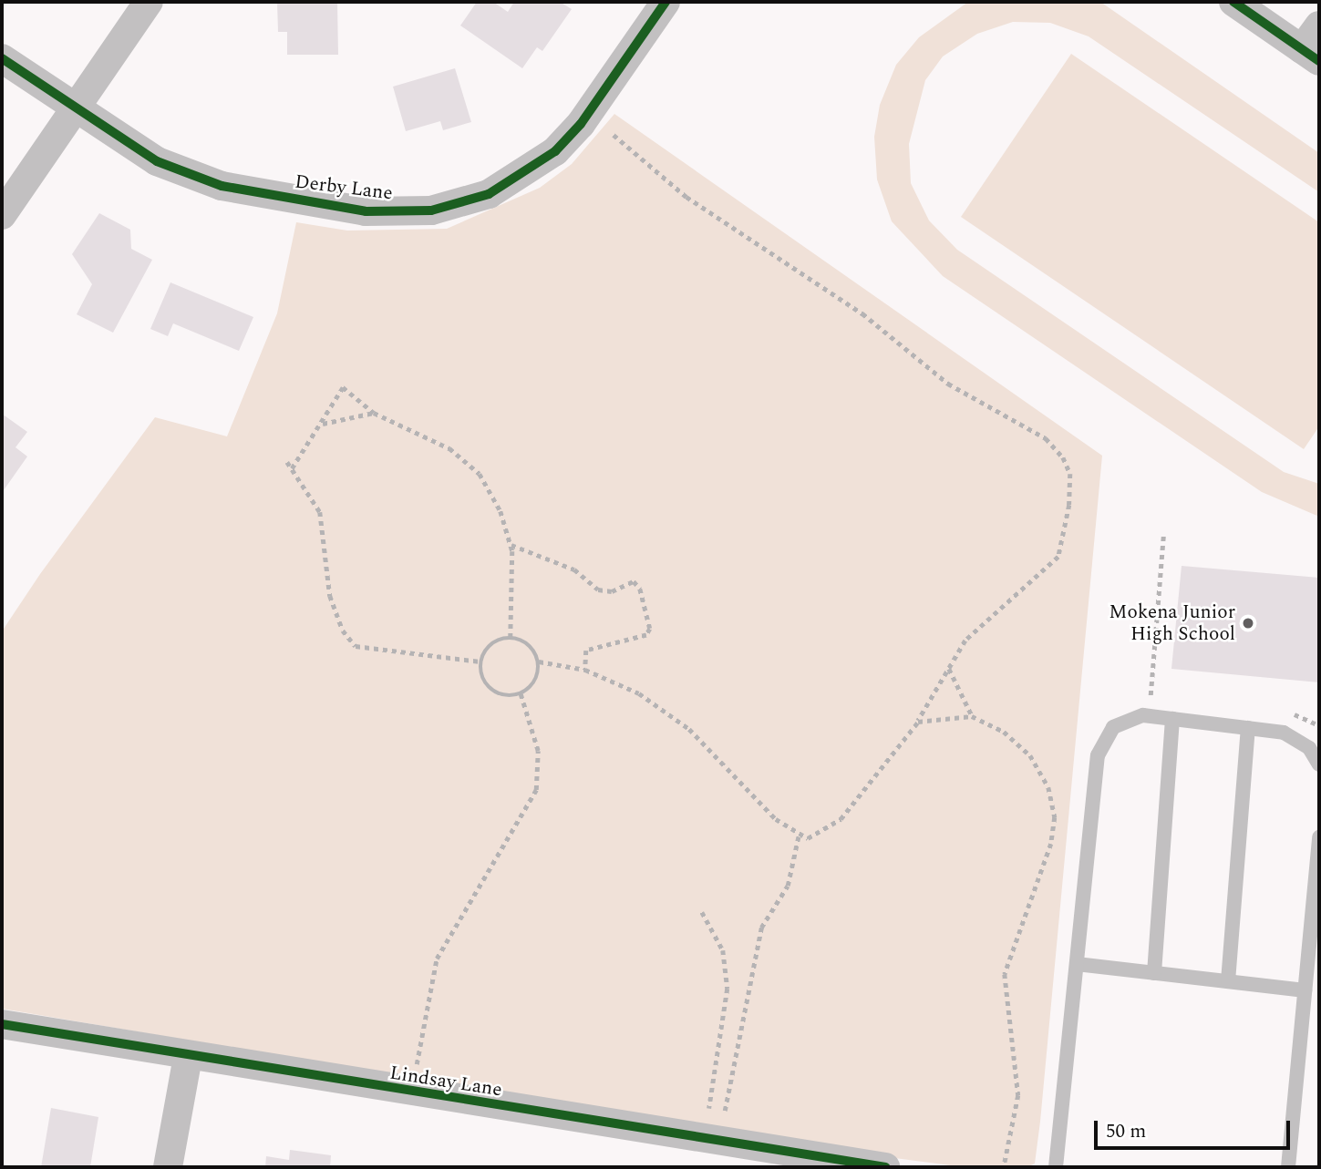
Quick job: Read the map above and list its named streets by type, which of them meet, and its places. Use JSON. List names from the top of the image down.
{
  "streets": {
    "street": ["Derby Lane", "Lindsay Lane"]
  },
  "places": ["Mokena Junior High School"],
  "scale_bar": "50 m"
}
